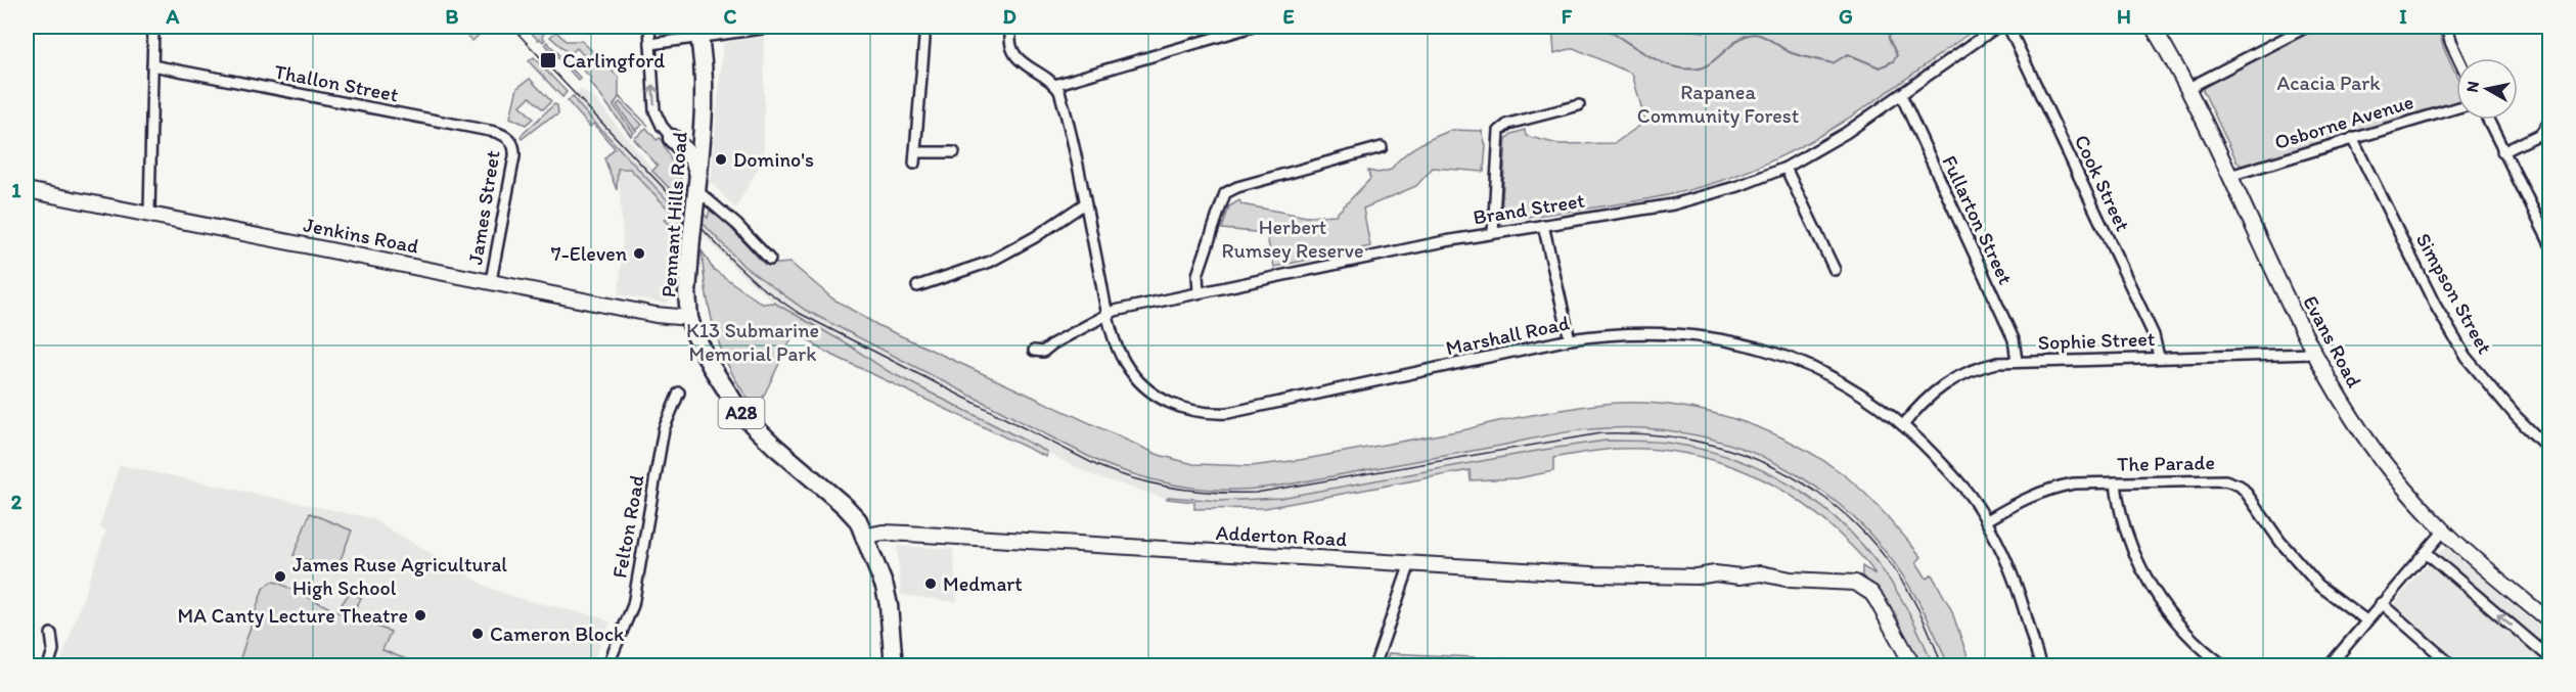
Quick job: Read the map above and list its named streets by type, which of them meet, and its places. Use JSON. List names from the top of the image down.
{
  "streets": {
    "highway": ["Pennant Hills Road", "A28"],
    "main road": ["Jenkins Road", "Evans Road", "Adderton Road"],
    "street": [
      "Thallon Street",
      "Osborne Avenue",
      "Cook Street",
      "James Street",
      "Brand Street",
      "Fullarton Street",
      "Simpson Street",
      "Marshall Road",
      "Sophie Street",
      "The Parade",
      "Felton Road"
    ]
  },
  "crossings": [
    ["Thallon Street", "James Street"],
    ["Osborne Avenue", "Simpson Street"],
    ["Osborne Avenue", "Evans Road"],
    ["Cook Street", "Sophie Street"],
    ["James Street", "Jenkins Road"],
    ["Brand Street", "Fullarton Street"],
    ["Brand Street", "Marshall Road"],
    ["Pennant Hills Road", "Jenkins Road"],
    ["Pennant Hills Road", "Adderton Road"],
    ["Fullarton Street", "Sophie Street"],
    ["Marshall Road", "Sophie Street"],
    ["Marshall Road", "The Parade"],
    ["Sophie Street", "Evans Road"]
  ],
  "parks": [
    "Acacia Park",
    "Rapanea Community Forest",
    "Herbert Rumsey Reserve",
    "K13 Submarine Memorial Park"
  ],
  "places": {
    "transit": ["Carlingford"],
    "other": [
      "Domino's",
      "7-Eleven",
      "James Ruse Agricultural High School",
      "Medmart",
      "MA Canty Lecture Theatre",
      "Cameron Block"
    ]
  },
  "north": "left",
  "grid": {
    "columns": [
      "A",
      "B",
      "C",
      "D",
      "E",
      "F",
      "G",
      "H",
      "I"
    ],
    "rows": ["1", "2"]
  }
}
